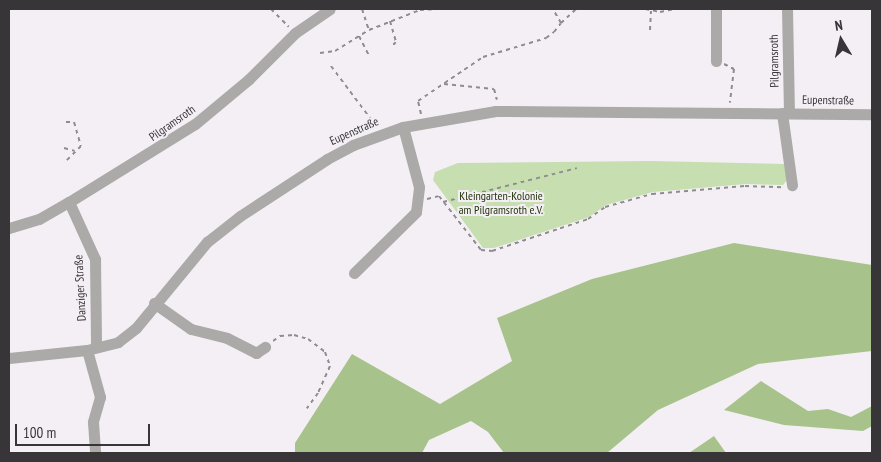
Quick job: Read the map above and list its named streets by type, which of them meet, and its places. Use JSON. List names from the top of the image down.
{
  "streets": {
    "street": ["Pilgramsroth", "Eupenstraße", "Danziger Straße"]
  },
  "crossings": [
    ["Pilgramsroth", "Eupenstraße"],
    ["Pilgramsroth", "Danziger Straße"],
    ["Eupenstraße", "Danziger Straße"]
  ],
  "parks": ["Kleingarten-Kolonie am Pilgramsroth e.V."],
  "scale_bar": "100 m",
  "north": "top"
}
